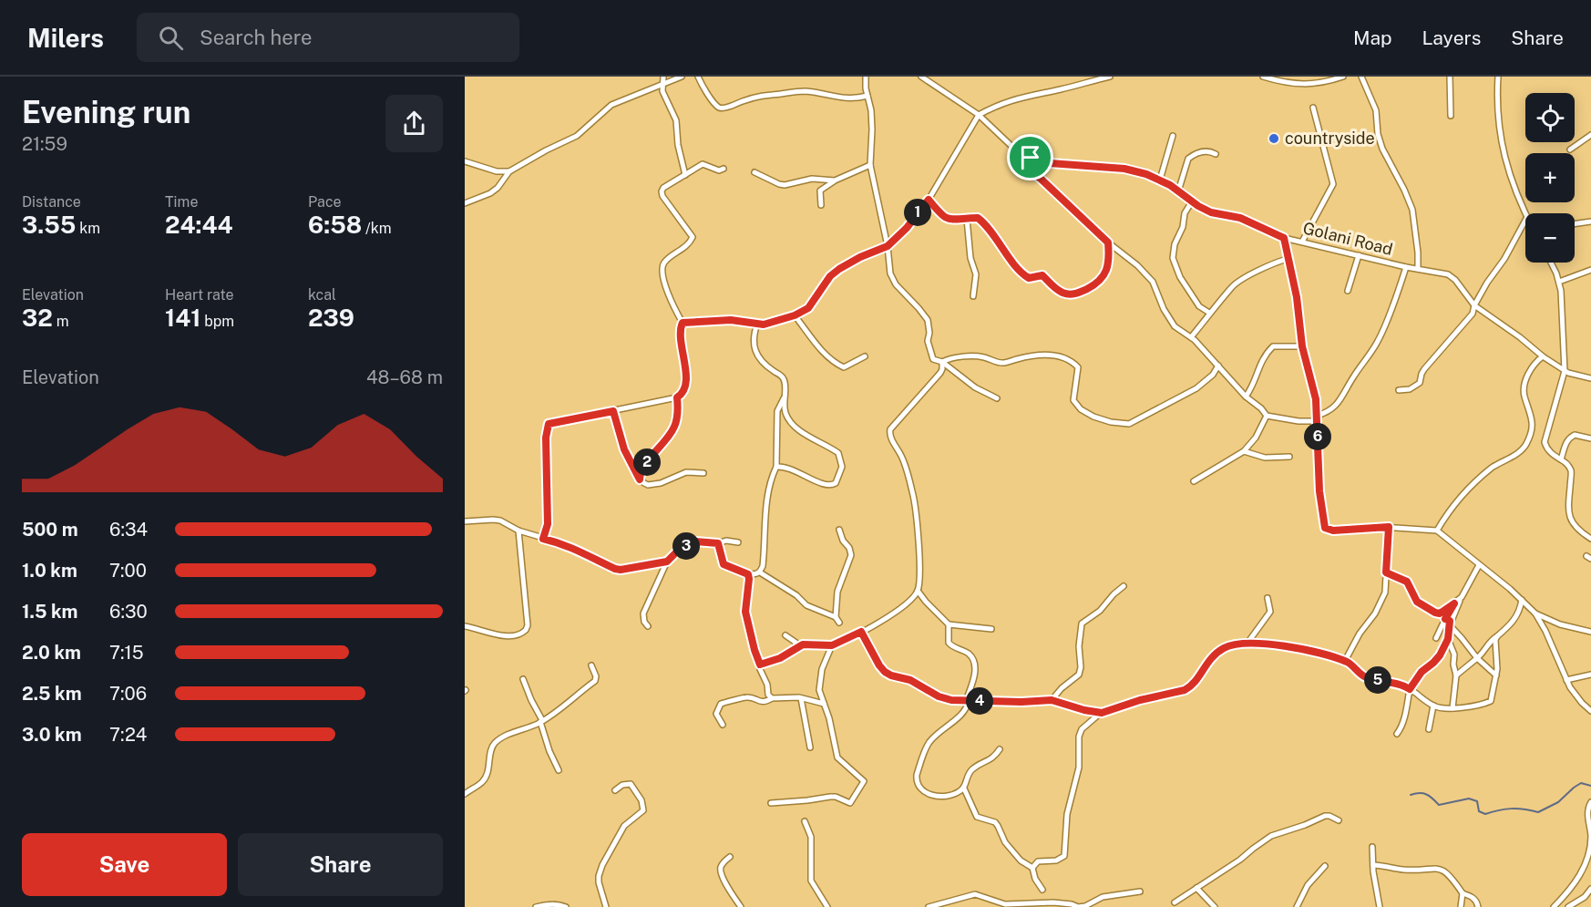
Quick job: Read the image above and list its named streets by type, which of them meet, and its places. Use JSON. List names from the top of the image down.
{
  "streets": {
    "street": ["Golani Road"]
  },
  "places": ["countryside"],
  "page": {
    "header": "Milers",
    "search": "Search here",
    "nav": ["Map", "Layers", "Share"],
    "heading": ["Evening run", "21:59"],
    "map_buttons": ["+", "−"],
    "stats": [
      ["Distance", "3.55 km"],
      ["Time", "24:44"],
      ["Pace", "6:58 /km"],
      ["Elevation", "32 m"],
      ["Heart rate", "141 bpm"],
      ["kcal", "239"]
    ],
    "pins": [
      "1",
      "6",
      "2",
      "3",
      "5",
      "4"
    ],
    "chart": ["Elevation", "48–68 m"],
    "list": [
      {
        "name": "500 m",
        "note": "6:34"
      },
      {
        "name": "1.0 km",
        "note": "7:00"
      },
      {
        "name": "1.5 km",
        "note": "6:30"
      },
      {
        "name": "2.0 km",
        "note": "7:15"
      },
      {
        "name": "2.5 km",
        "note": "7:06"
      },
      {
        "name": "3.0 km",
        "note": "7:24"
      }
    ],
    "buttons": ["Save", "Share"]
  }
}
